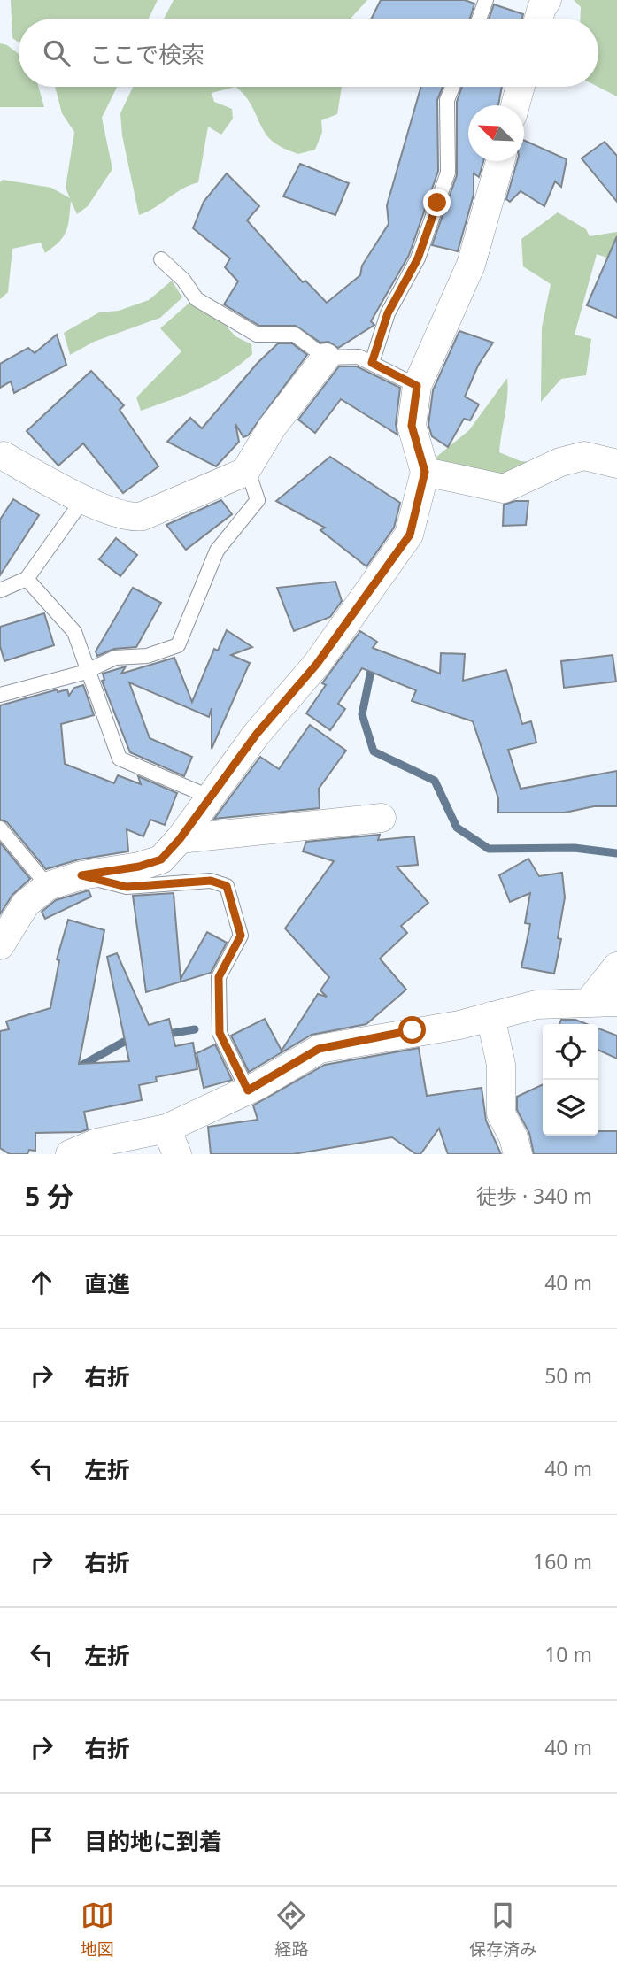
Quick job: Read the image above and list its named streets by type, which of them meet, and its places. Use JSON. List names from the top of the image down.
{
  "north": "top left",
  "page": {
    "search": "ここで検索",
    "heading": ["5 分", "徒歩 · 340 m"],
    "list": [
      ["直進", "40 m"],
      ["右折", "50 m"],
      ["左折", "40 m"],
      ["右折", "160 m"],
      ["左折", "10 m"],
      ["右折", "40 m"],
      "目的地に到着"
    ],
    "nav": ["地図", "経路", "保存済み"]
  }
}
